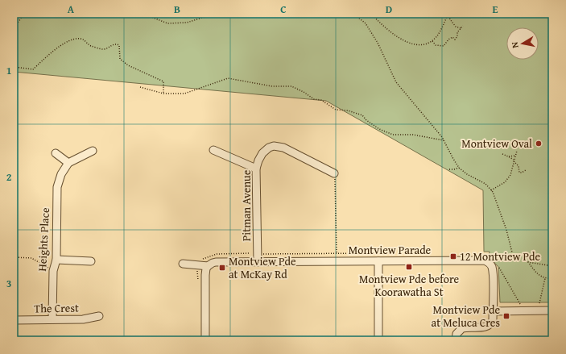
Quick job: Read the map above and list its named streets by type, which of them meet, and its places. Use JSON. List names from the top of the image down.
{
  "streets": {
    "street": [
      "Pitman Avenue",
      "Heights Place",
      "Montview Parade",
      "The Crest"
    ]
  },
  "crossings": [
    ["Pitman Avenue", "Montview Parade"],
    ["Heights Place", "The Crest"]
  ],
  "places": {
    "other": ["Montview Oval"],
    "transit": [
      "12 Montview Pde",
      "Montview Pde before Koorawatha St",
      "Montview Pde at McKay Rd",
      "Montview Pde at Meluca Cres"
    ]
  },
  "north": "left",
  "grid": {
    "columns": [
      "A",
      "B",
      "C",
      "D",
      "E"
    ],
    "rows": ["1", "2", "3"]
  }
}
